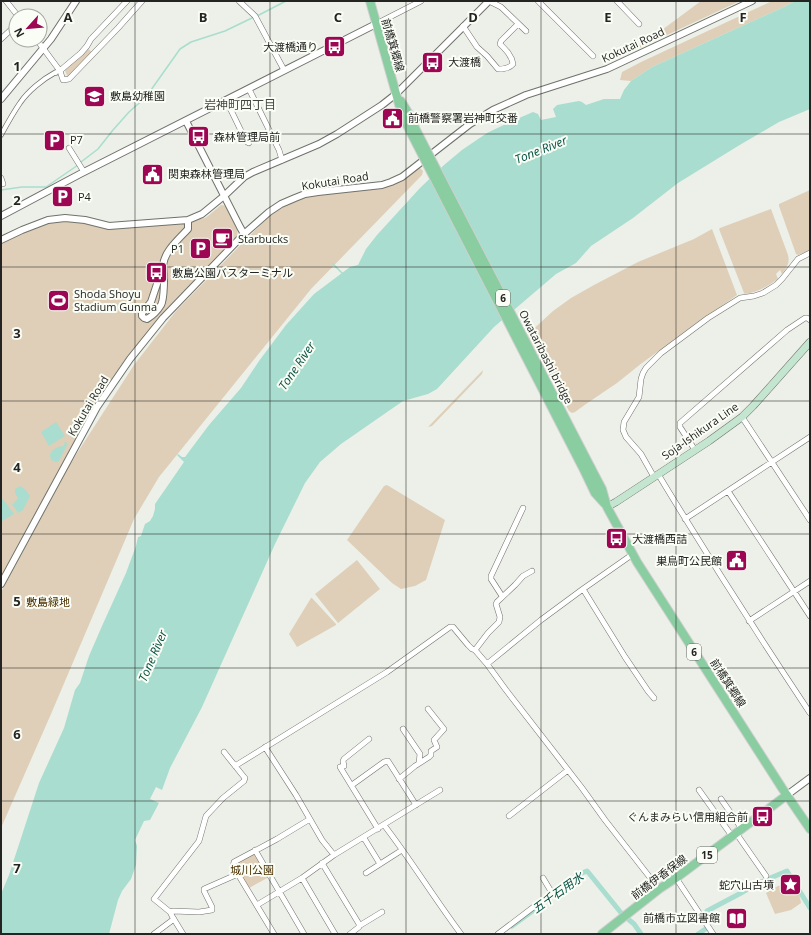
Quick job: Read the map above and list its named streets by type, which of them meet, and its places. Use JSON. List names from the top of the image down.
{
  "streets": {
    "main road": [
      "前橋箕郷線",
      "6",
      "Owataribashi bridge",
      "Soja-Ishikura Line",
      "15",
      "前橋伊香保線"
    ],
    "street": ["Kokutai Road"]
  },
  "crossings": [
    ["前橋箕郷線", "Owataribashi bridge"],
    ["前橋箕郷線", "Soja-Ishikura Line"],
    ["前橋箕郷線", "前橋伊香保線"]
  ],
  "districts": ["岩神町四丁目"],
  "water": ["Tone River", "五千石用水"],
  "parks": ["敷島緑地", "城川公園"],
  "places": {
    "bus stop": [
      "大渡橋通り",
      "大渡橋",
      "森林管理局前",
      "敷島公園バスターミナル",
      "大渡橋西詰",
      "ぐんまみらい信用組合前"
    ],
    "school or university": ["敷島幼稚園"],
    "public building": ["前橋警察署岩神町交番", "関東森林管理局", "巣鳥町公民館"],
    "parking": ["P7", "P4", "P1"],
    "cafe": ["Starbucks"],
    "sports": ["Shoda Shoyu Stadium Gunma"],
    "place": ["蛇穴山古墳"],
    "library": ["前橋市立図書館"]
  },
  "north": "bottom left",
  "grid": {
    "columns": [
      "A",
      "B",
      "C",
      "D",
      "E",
      "F"
    ],
    "rows": [
      "1",
      "2",
      "3",
      "4",
      "5",
      "6",
      "7"
    ]
  }
}
